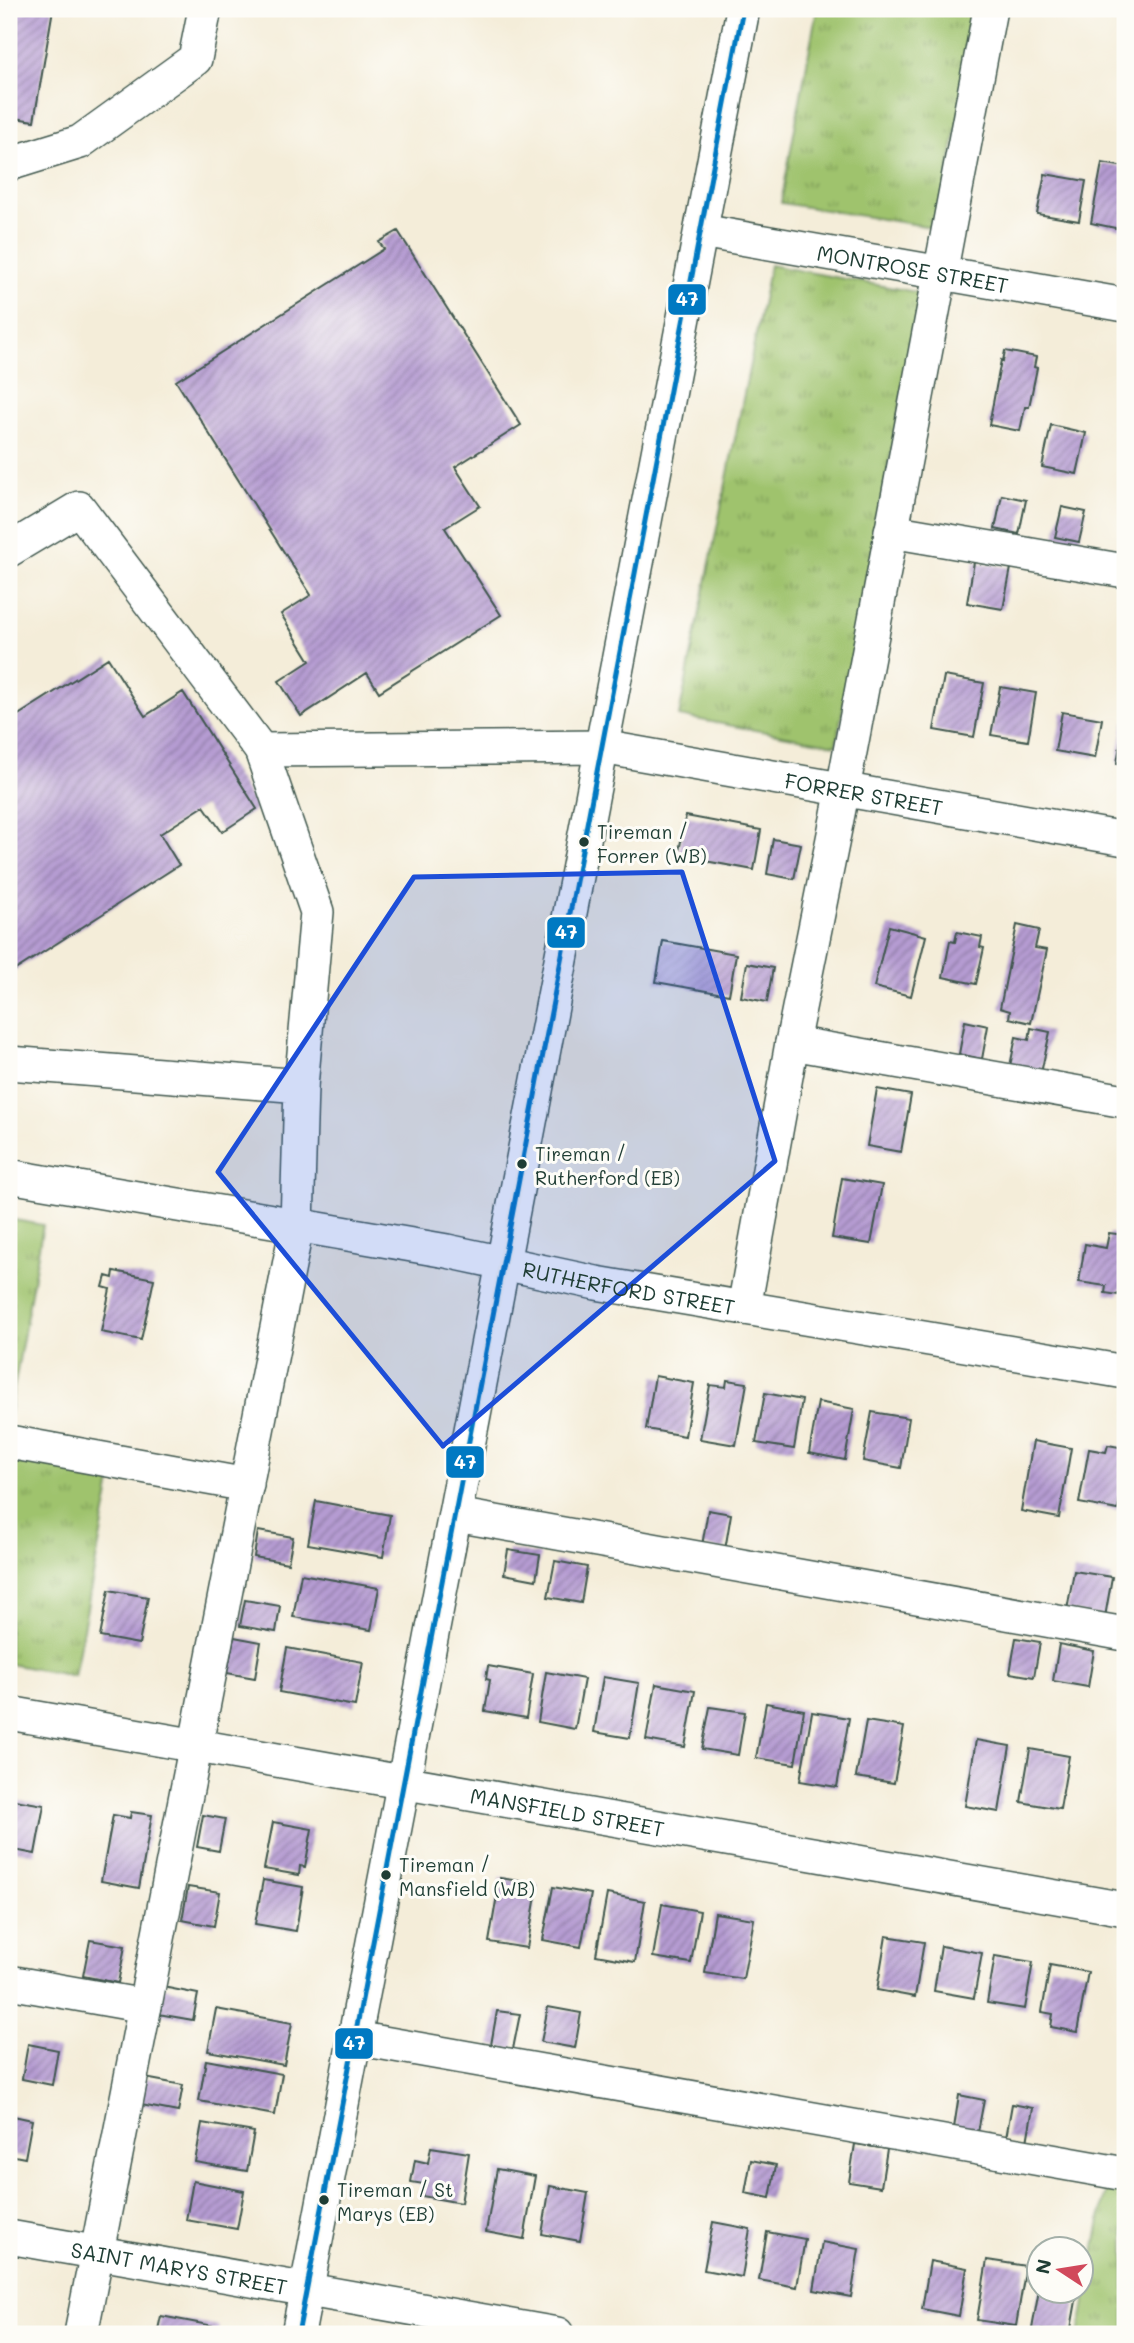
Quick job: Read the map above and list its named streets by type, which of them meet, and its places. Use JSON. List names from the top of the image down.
{
  "streets": {
    "street": [
      "MONTROSE STREET",
      "FORRER STREET",
      "RUTHERFORD STREET",
      "MANSFIELD STREET",
      "SAINT MARYS STREET"
    ]
  },
  "places": [
    "Tireman / Forrer (WB)",
    "Tireman / Rutherford (EB)",
    "Tireman / Mansfield (WB)",
    "Tireman / St Marys (EB)"
  ],
  "lines": ["transit line 47"],
  "north": "left"
}
